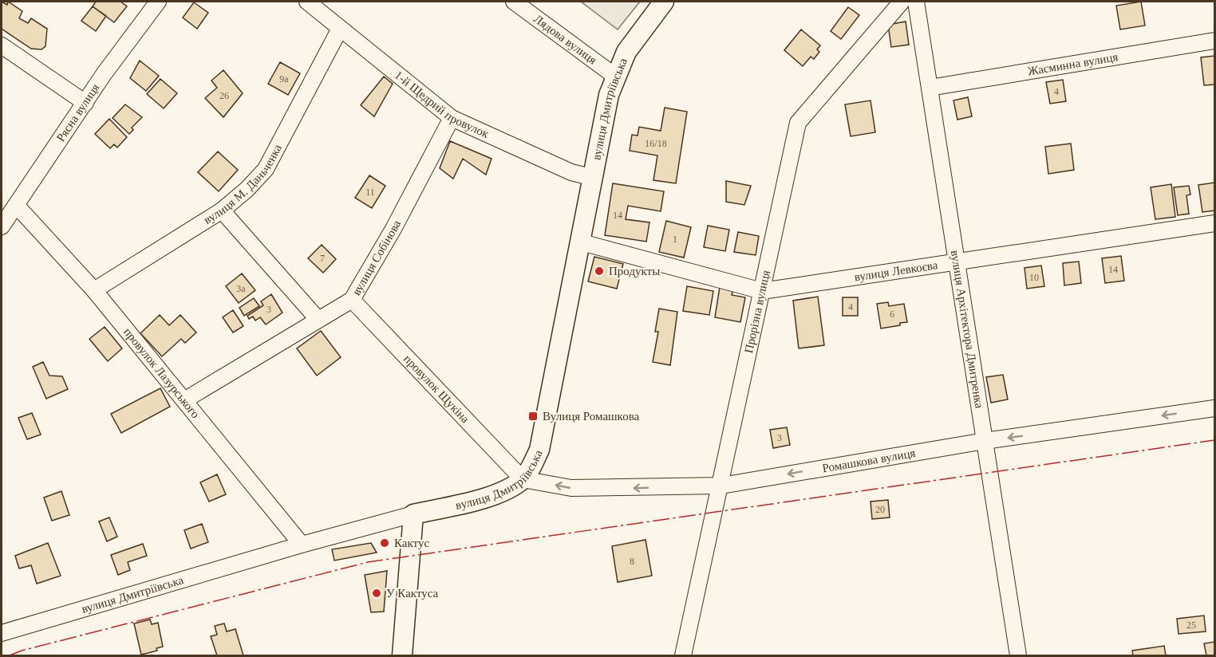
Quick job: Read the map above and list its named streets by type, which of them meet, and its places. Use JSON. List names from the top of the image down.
{
  "streets": {
    "main road": ["вулиця Дмитріївська"],
    "street": [
      "Лядова вулиця",
      "Жасминна вулиця",
      "1-й Щедрий провулок",
      "Рясна вулиця",
      "вулиця М. Даньченка",
      "вулиця Собінова",
      "вулиця Левкоєва",
      "Прорізна вулиця",
      "вулиця Архітектора Дмитренка",
      "провулок Лазурського",
      "провулок Щукіна",
      "Ромашкова вулиця"
    ]
  },
  "crossings": [
    ["Лядова вулиця", "вулиця Дмитріївська"],
    ["Жасминна вулиця", "вулиця Архітектора Дмитренка"],
    ["1-й Щедрий провулок", "вулиця Дмитріївська"],
    ["1-й Щедрий провулок", "вулиця М. Даньченка"],
    ["1-й Щедрий провулок", "вулиця Собінова"],
    ["вулиця Дмитріївська", "вулиця Левкоєва"],
    ["вулиця Дмитріївська", "провулок Лазурського"],
    ["вулиця Дмитріївська", "провулок Щукіна"],
    ["вулиця Дмитріївська", "Ромашкова вулиця"],
    ["Рясна вулиця", "провулок Лазурського"],
    ["вулиця М. Даньченка", "провулок Лазурського"],
    ["вулиця Собінова", "провулок Лазурського"],
    ["вулиця Собінова", "провулок Щукіна"],
    ["вулиця Левкоєва", "Прорізна вулиця"],
    ["вулиця Левкоєва", "вулиця Архітектора Дмитренка"],
    ["Прорізна вулиця", "Ромашкова вулиця"],
    ["вулиця Архітектора Дмитренка", "Ромашкова вулиця"],
    ["провулок Щукіна", "Ромашкова вулиця"]
  ],
  "one_way": ["Ромашкова вулиця"],
  "places": {
    "other": ["Продукты", "Кактус", "У Кактуса"],
    "transit": ["Вулиця Ромашкова"]
  },
  "house_numbers": [
    "9а",
    "4",
    "26",
    "16/18",
    "11",
    "14",
    "1",
    "7",
    "14",
    "10",
    "3а",
    "4",
    "3",
    "6",
    "3",
    "20",
    "8",
    "25"
  ]
}
